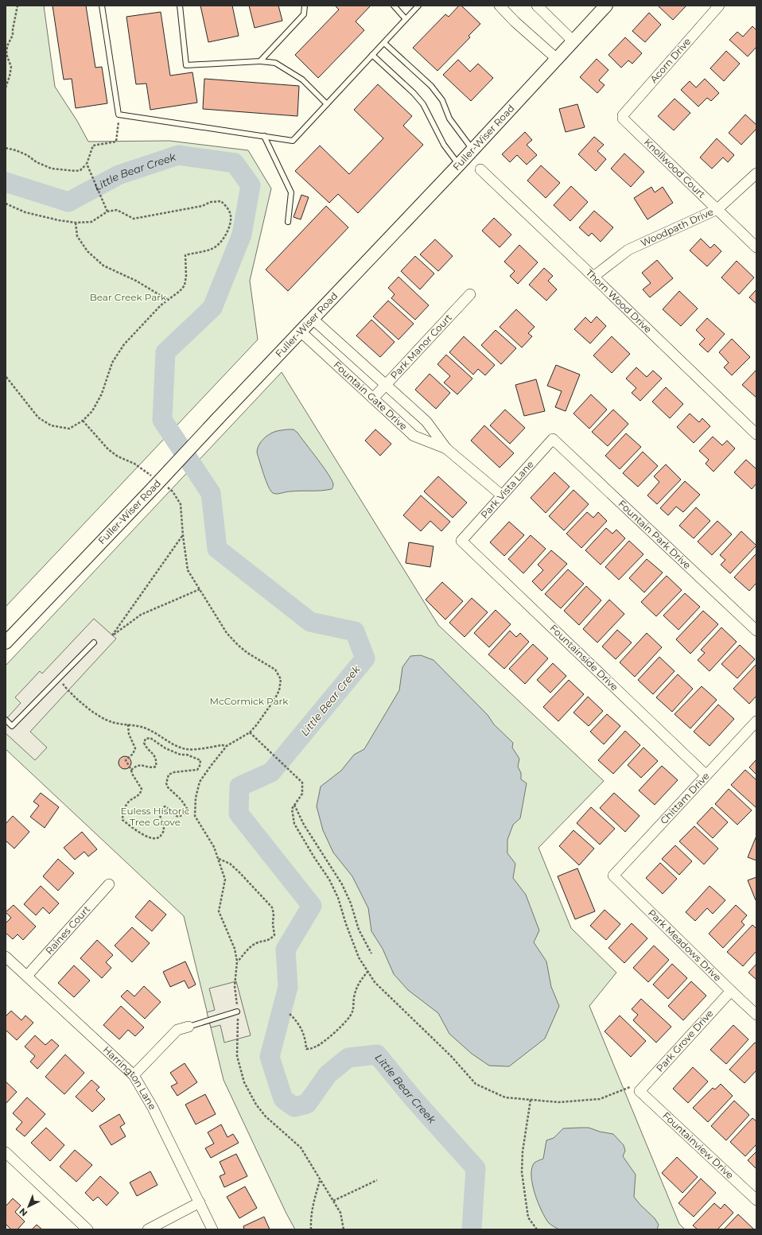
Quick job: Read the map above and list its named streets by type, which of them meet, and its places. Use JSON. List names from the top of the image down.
{
  "streets": {
    "street": [
      "Acorn Drive",
      "Fuller-Wiser Road",
      "Knollwood Court",
      "Woodpath Drive",
      "Thorn Wood Drive",
      "Park Manor Court",
      "Fountain Gate Drive",
      "Park Vista Lane",
      "Fountain Park Drive",
      "Fountainside Drive",
      "Chittam Drive",
      "Raines Court",
      "Park Meadows Drive",
      "Park Grove Drive",
      "Harrington Lane",
      "Fountainview Drive"
    ]
  },
  "crossings": [
    ["Acorn Drive", "Knollwood Court"],
    ["Fuller-Wiser Road", "Fountain Gate Drive"],
    ["Knollwood Court", "Woodpath Drive"],
    ["Woodpath Drive", "Thorn Wood Drive"],
    ["Park Manor Court", "Fountain Gate Drive"],
    ["Fountain Gate Drive", "Park Vista Lane"],
    ["Park Vista Lane", "Fountain Park Drive"],
    ["Park Vista Lane", "Fountainside Drive"],
    ["Fountainside Drive", "Chittam Drive"],
    ["Chittam Drive", "Park Meadows Drive"],
    ["Raines Court", "Harrington Lane"],
    ["Park Meadows Drive", "Park Grove Drive"],
    ["Park Grove Drive", "Fountainview Drive"]
  ],
  "water": ["Little Bear Creek"],
  "parks": ["Bear Creek Park", "McCormick Park", "Euless Historic Tree Grove"],
  "north": "bottom left"
}
